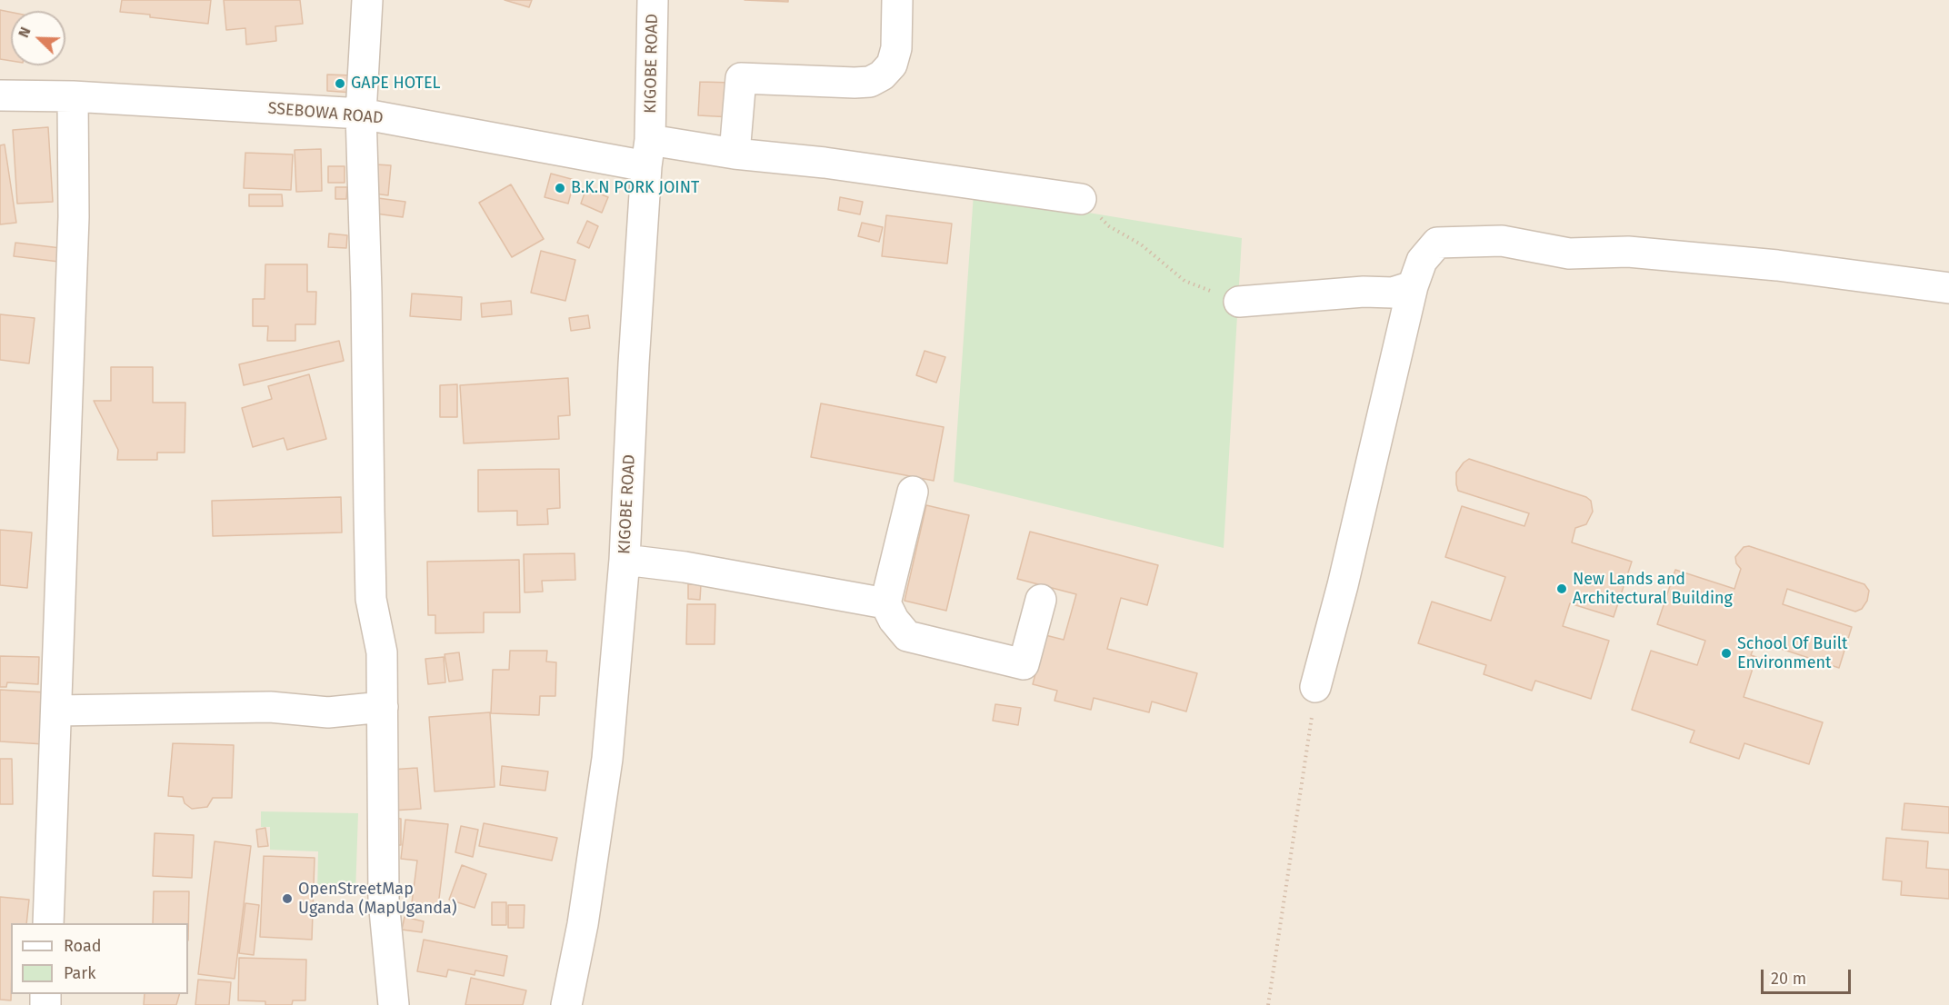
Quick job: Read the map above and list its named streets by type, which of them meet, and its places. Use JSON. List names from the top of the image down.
{
  "streets": {
    "street": ["KIGOBE ROAD", "SSEBOWA ROAD"]
  },
  "crossings": [
    ["KIGOBE ROAD", "SSEBOWA ROAD"]
  ],
  "places": [
    "GAPE HOTEL",
    "B.K.N PORK JOINT",
    "New Lands and Architectural Building",
    "School Of Built Environment",
    "OpenStreetMap Uganda (MapUganda)"
  ],
  "legend": ["Road", "Park"],
  "scale_bar": "20 m",
  "north": "top left"
}
